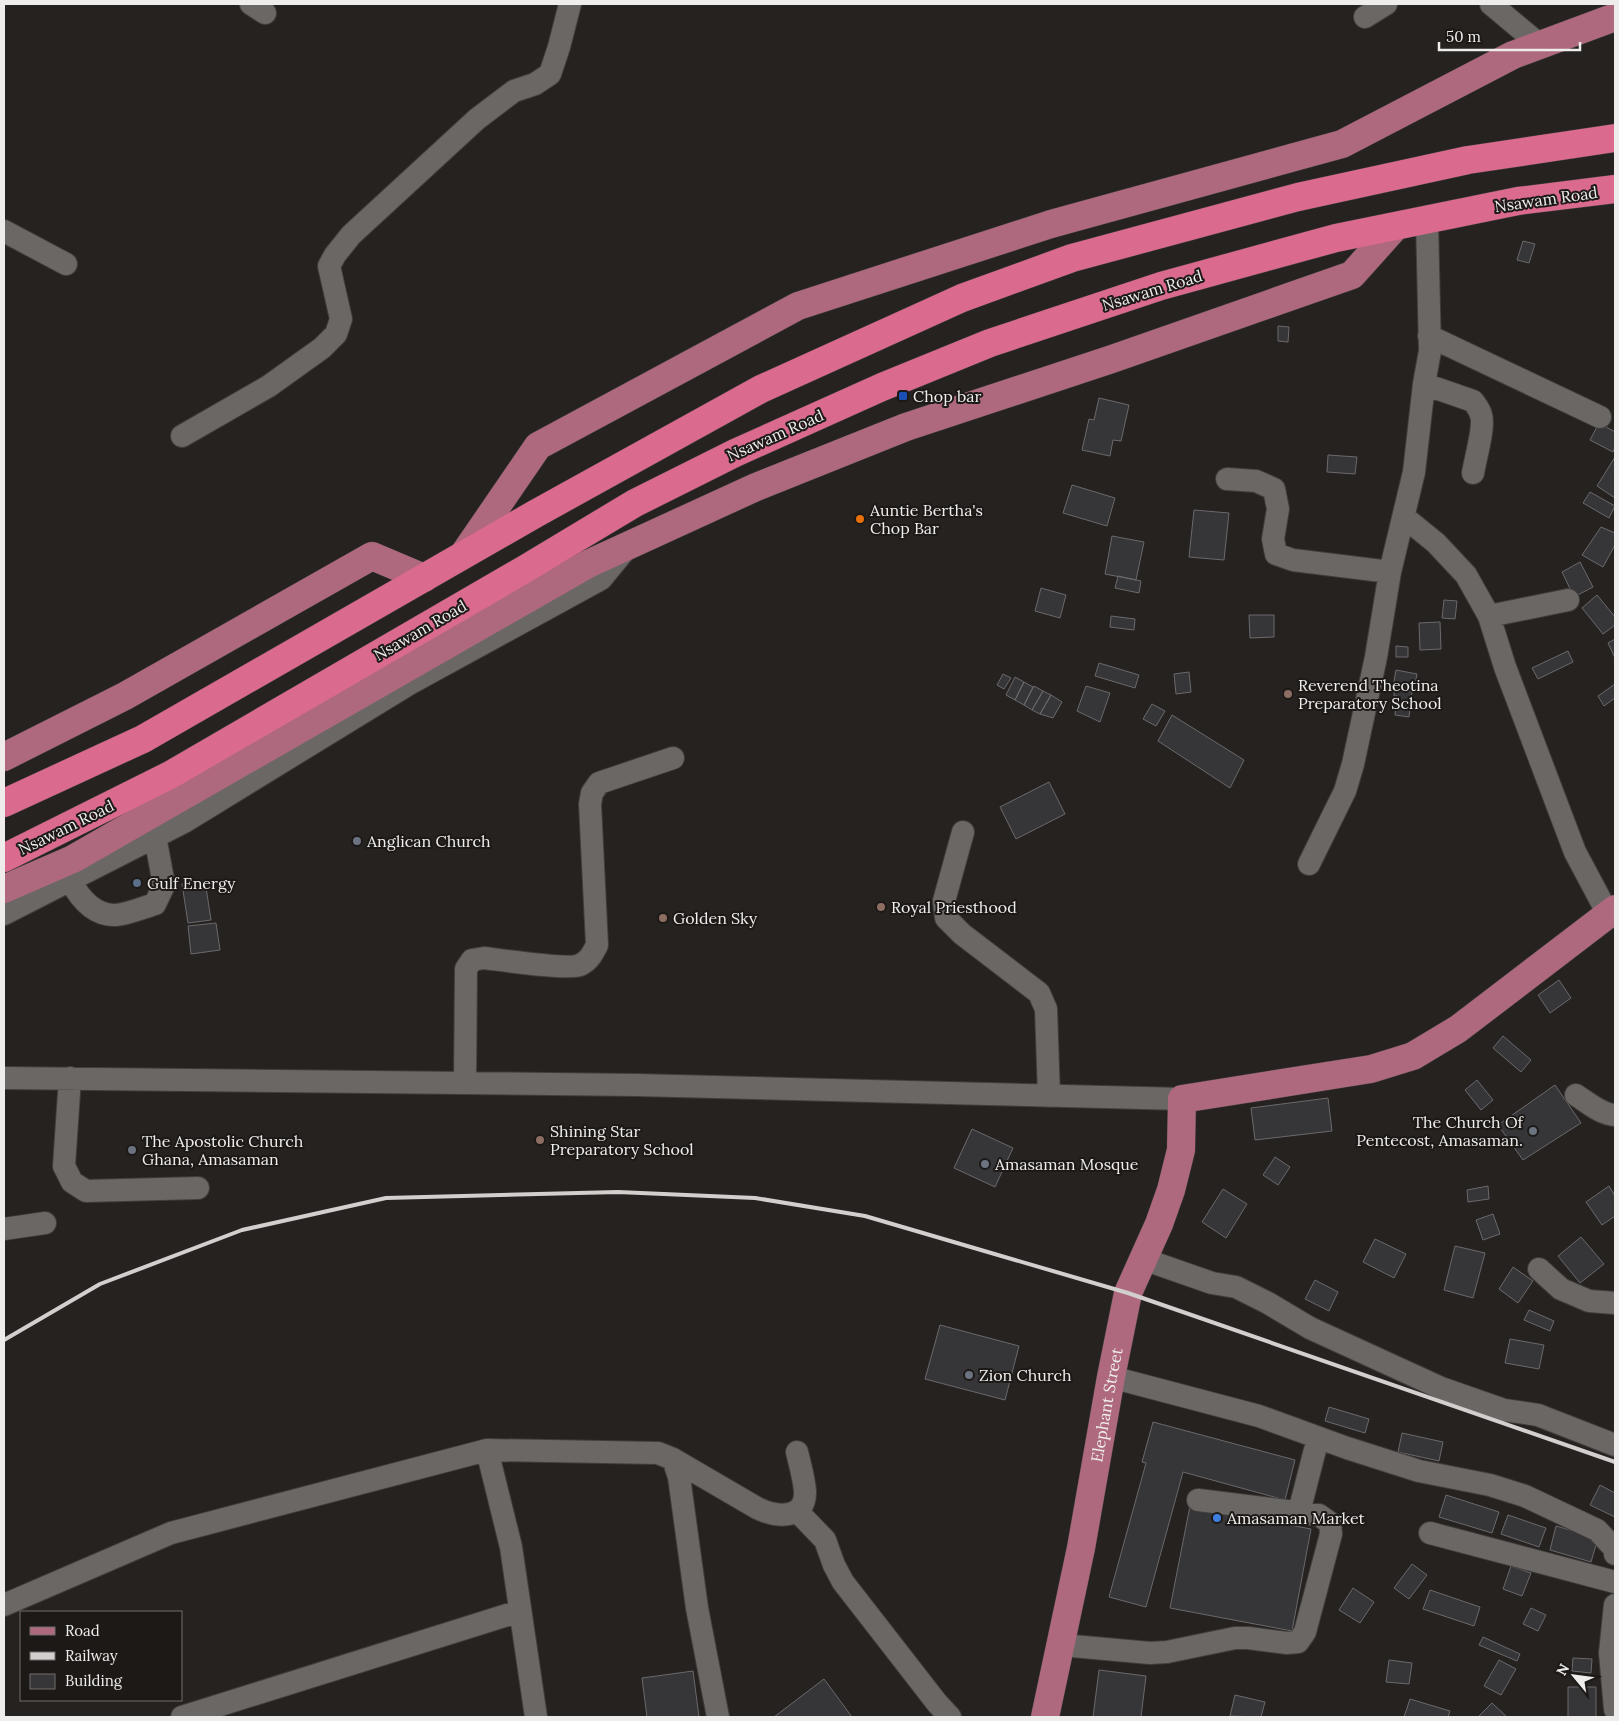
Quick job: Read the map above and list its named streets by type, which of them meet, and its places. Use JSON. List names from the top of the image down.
{
  "streets": {
    "highway": ["Nsawam Road"],
    "main road": ["Elephant Street"]
  },
  "places": {
    "transit": ["Chop bar"],
    "other": [
      "Auntie Bertha's Chop Bar",
      "Reverend Theotina Preparatory School",
      "Anglican Church",
      "Gulf Energy",
      "Royal Priesthood",
      "Golden Sky",
      "The Church Of Pentecost, Amasaman.",
      "Shining Star Preparatory School",
      "The Apostolic Church Ghana, Amasaman",
      "Amasaman Mosque",
      "Zion Church",
      "Amasaman Market"
    ]
  },
  "legend": ["Road", "Railway", "Building"],
  "scale_bar": "50 m",
  "north": "top left"
}
